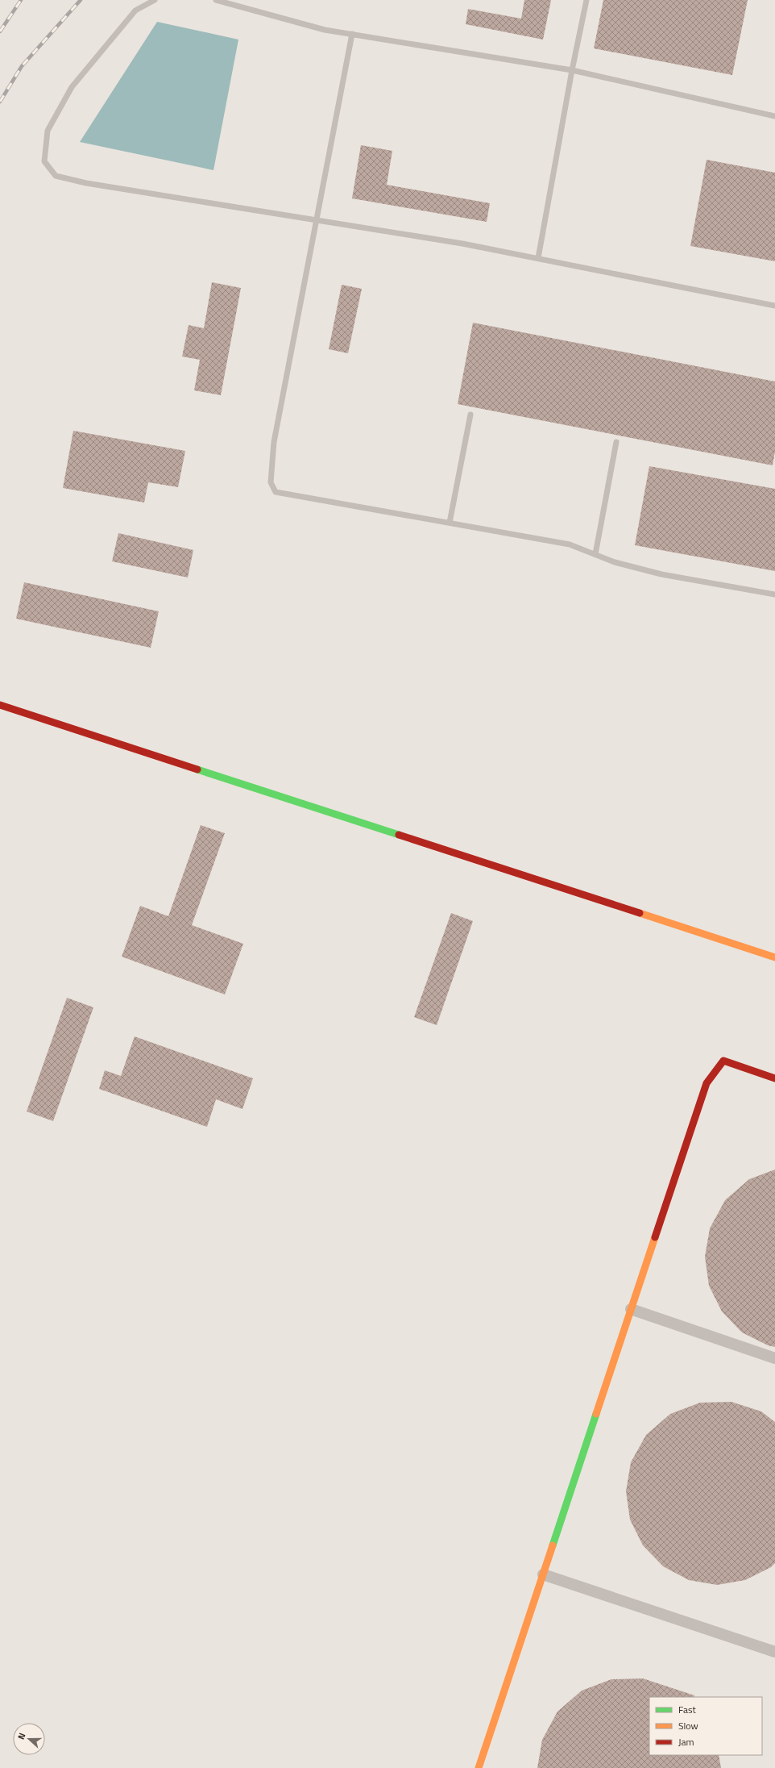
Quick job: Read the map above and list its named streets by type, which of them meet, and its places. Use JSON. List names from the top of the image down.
{
  "legend": ["Fast", "Slow", "Jam"],
  "north": "left"
}
